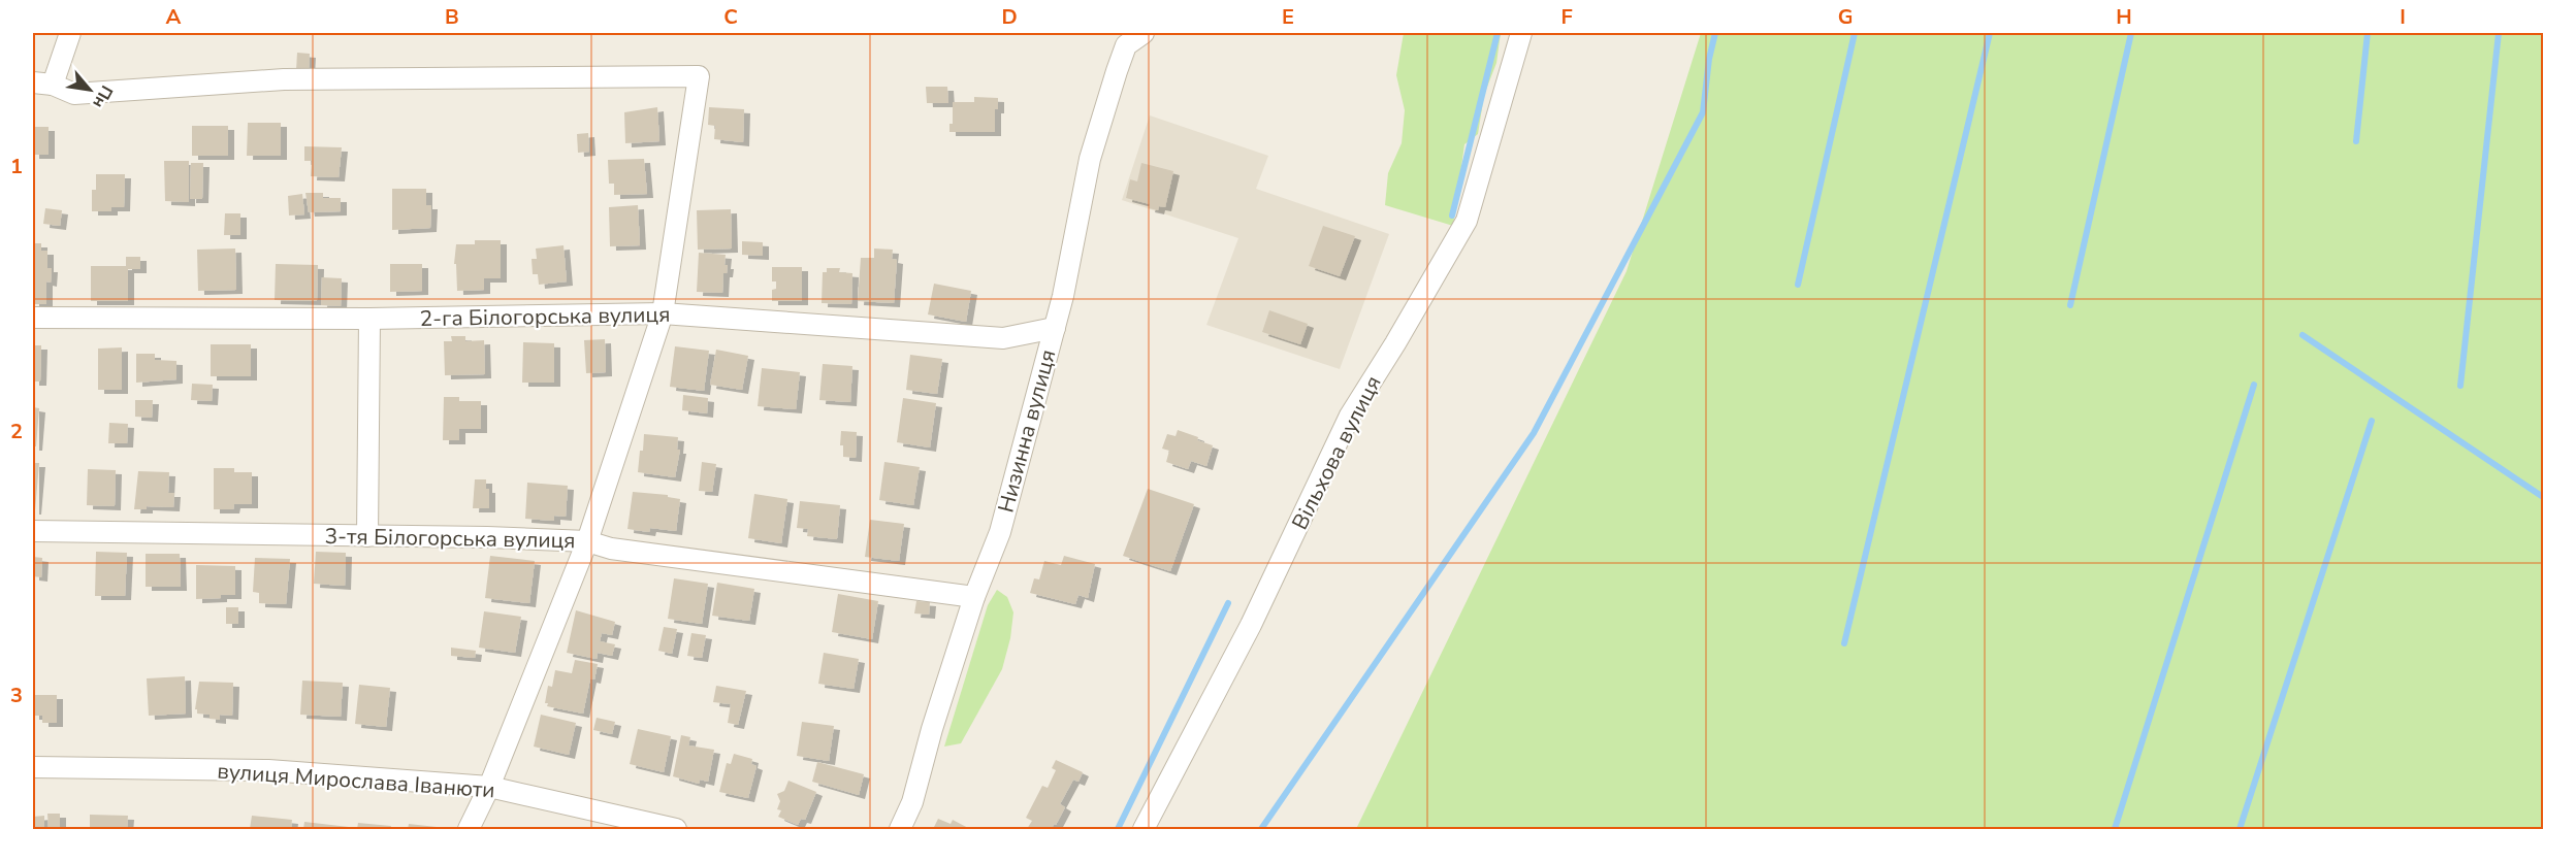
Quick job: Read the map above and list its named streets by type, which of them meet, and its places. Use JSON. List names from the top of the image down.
{
  "streets": {
    "street": [
      "2-га Білогорська вулиця",
      "Низинна вулиця",
      "Вільхова вулиця",
      "3-тя Білогорська вулиця",
      "вулиця Мирослава Іванюти"
    ]
  },
  "crossings": [
    ["2-га Білогорська вулиця", "Низинна вулиця"],
    ["Низинна вулиця", "3-тя Білогорська вулиця"]
  ],
  "north": "bottom right",
  "grid": {
    "columns": [
      "A",
      "B",
      "C",
      "D",
      "E",
      "F",
      "G",
      "H",
      "I"
    ],
    "rows": ["1", "2", "3"]
  }
}
